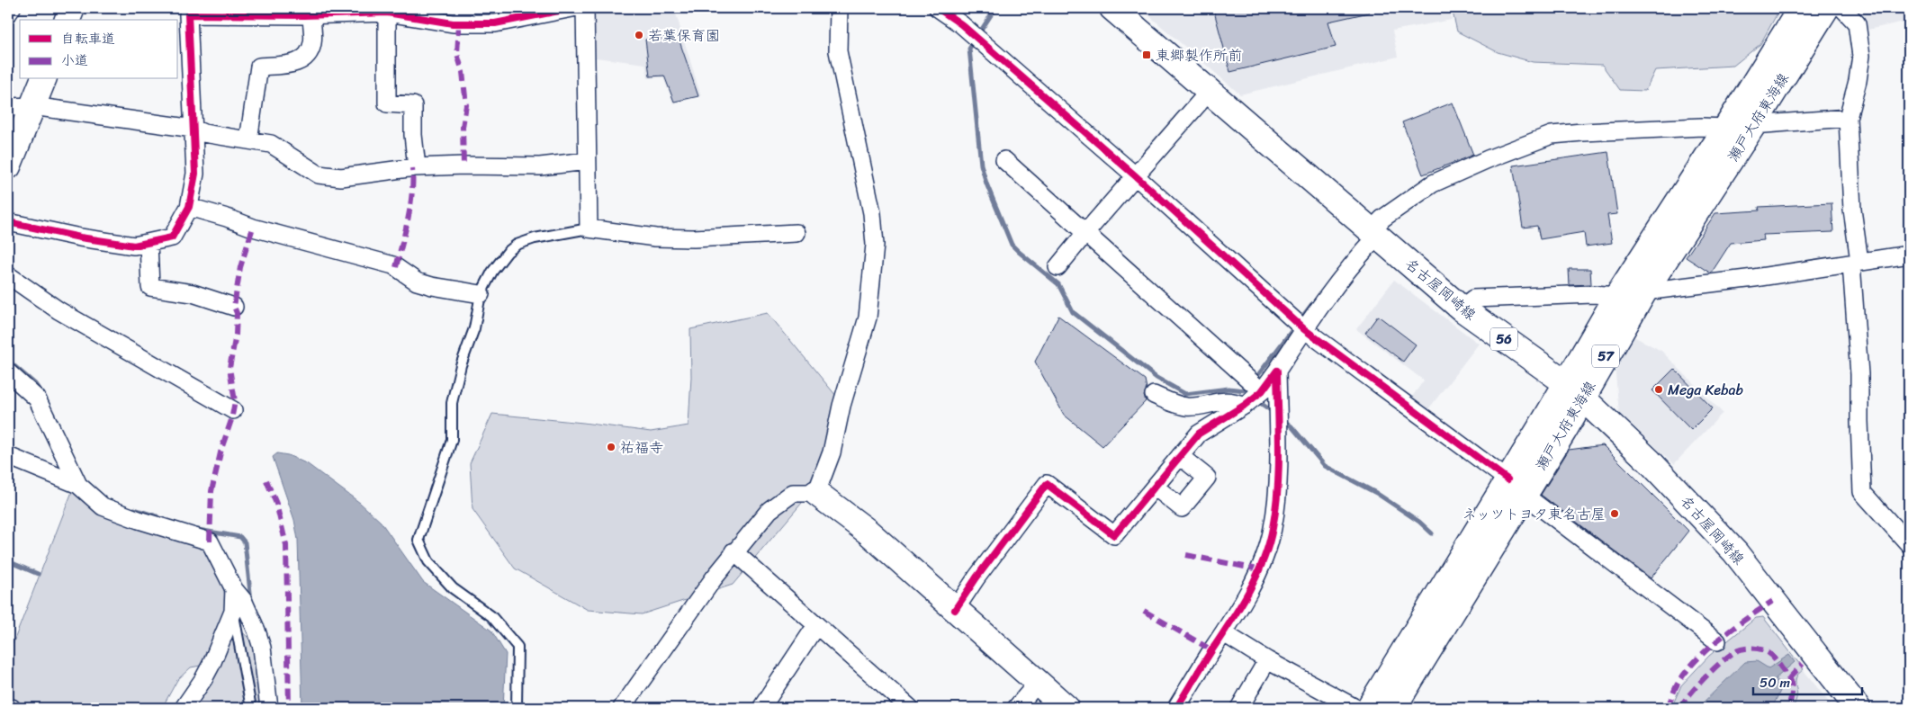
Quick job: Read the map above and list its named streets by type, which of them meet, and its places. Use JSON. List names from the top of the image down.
{
  "streets": {
    "main road": [
      "瀬戸大府東海線",
      "名古屋岡崎線",
      "56",
      "57"
    ]
  },
  "crossings": [
    ["瀬戸大府東海線", "名古屋岡崎線"]
  ],
  "places": {
    "other": [
      "若葉保育園",
      "Mega Kebab",
      "祐福寺",
      "ネッツトヨタ東名古屋"
    ],
    "transit": ["東郷製作所前"]
  },
  "legend": ["自転車道", "小道"],
  "scale_bar": "50 m"
}
